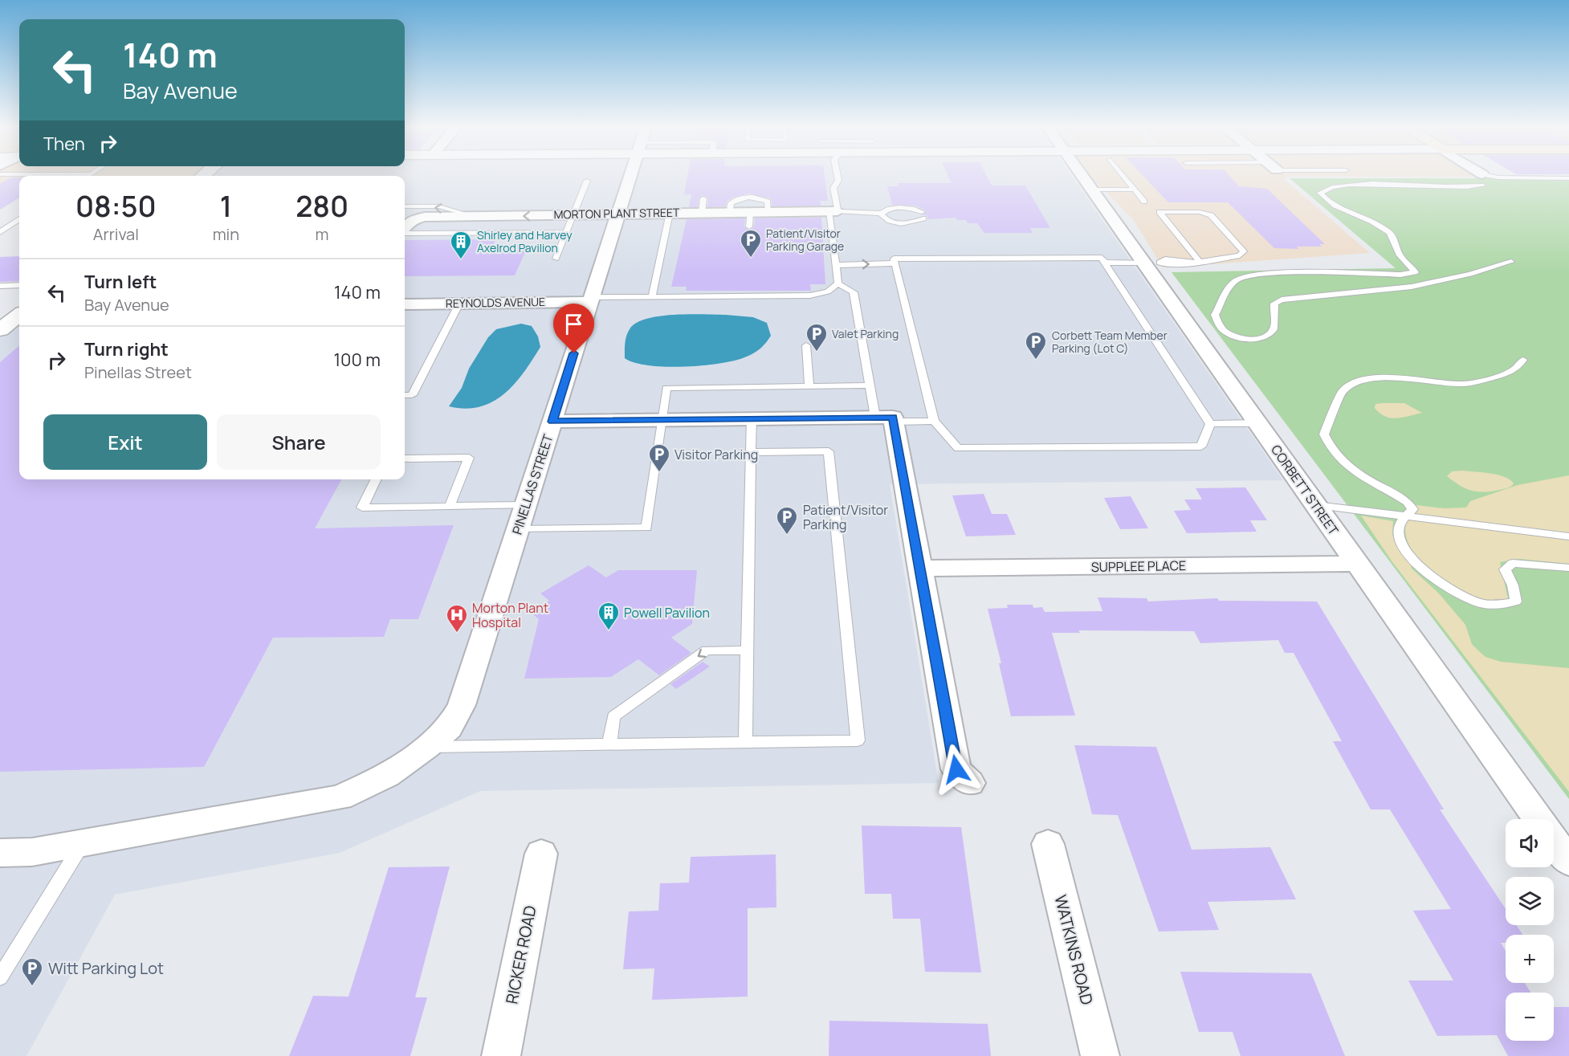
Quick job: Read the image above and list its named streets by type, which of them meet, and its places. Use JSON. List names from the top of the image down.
{
  "streets": {
    "street": [
      "MORTON PLANT STREET",
      "REYNOLDS AVENUE",
      "PINELLAS STREET",
      "CORBETT STREET",
      "SUPPLEE PLACE",
      "WATKINS ROAD",
      "RICKER ROAD"
    ]
  },
  "crossings": [
    ["MORTON PLANT STREET", "PINELLAS STREET"],
    ["REYNOLDS AVENUE", "PINELLAS STREET"],
    ["CORBETT STREET", "SUPPLEE PLACE"]
  ],
  "places": {
    "parking": [
      "Patient/Visitor Parking Garage",
      "Valet Parking",
      "Corbett Team Member Parking (Lot C)",
      "Visitor Parking",
      "Patient/Visitor Parking",
      "Witt Parking Lot"
    ],
    "building": ["Shirley and Harvey Axelrod Pavilion", "Powell Pavilion"],
    "hospital": ["Morton Plant Hospital"]
  },
  "page": {
    "turn": ["140 m", "Bay Avenue"],
    "then": "Then",
    "eta": [
      "08:50",
      "Arrival",
      "1",
      "min",
      "280",
      "m"
    ],
    "list": [
      {
        "name": "Turn left",
        "note": "Bay Avenue",
        "value": "140 m"
      },
      {
        "name": "Turn right",
        "note": "Pinellas Street",
        "value": "100 m"
      }
    ],
    "buttons": ["Exit", "Share"],
    "map_buttons": ["+", "−"]
  }
}
